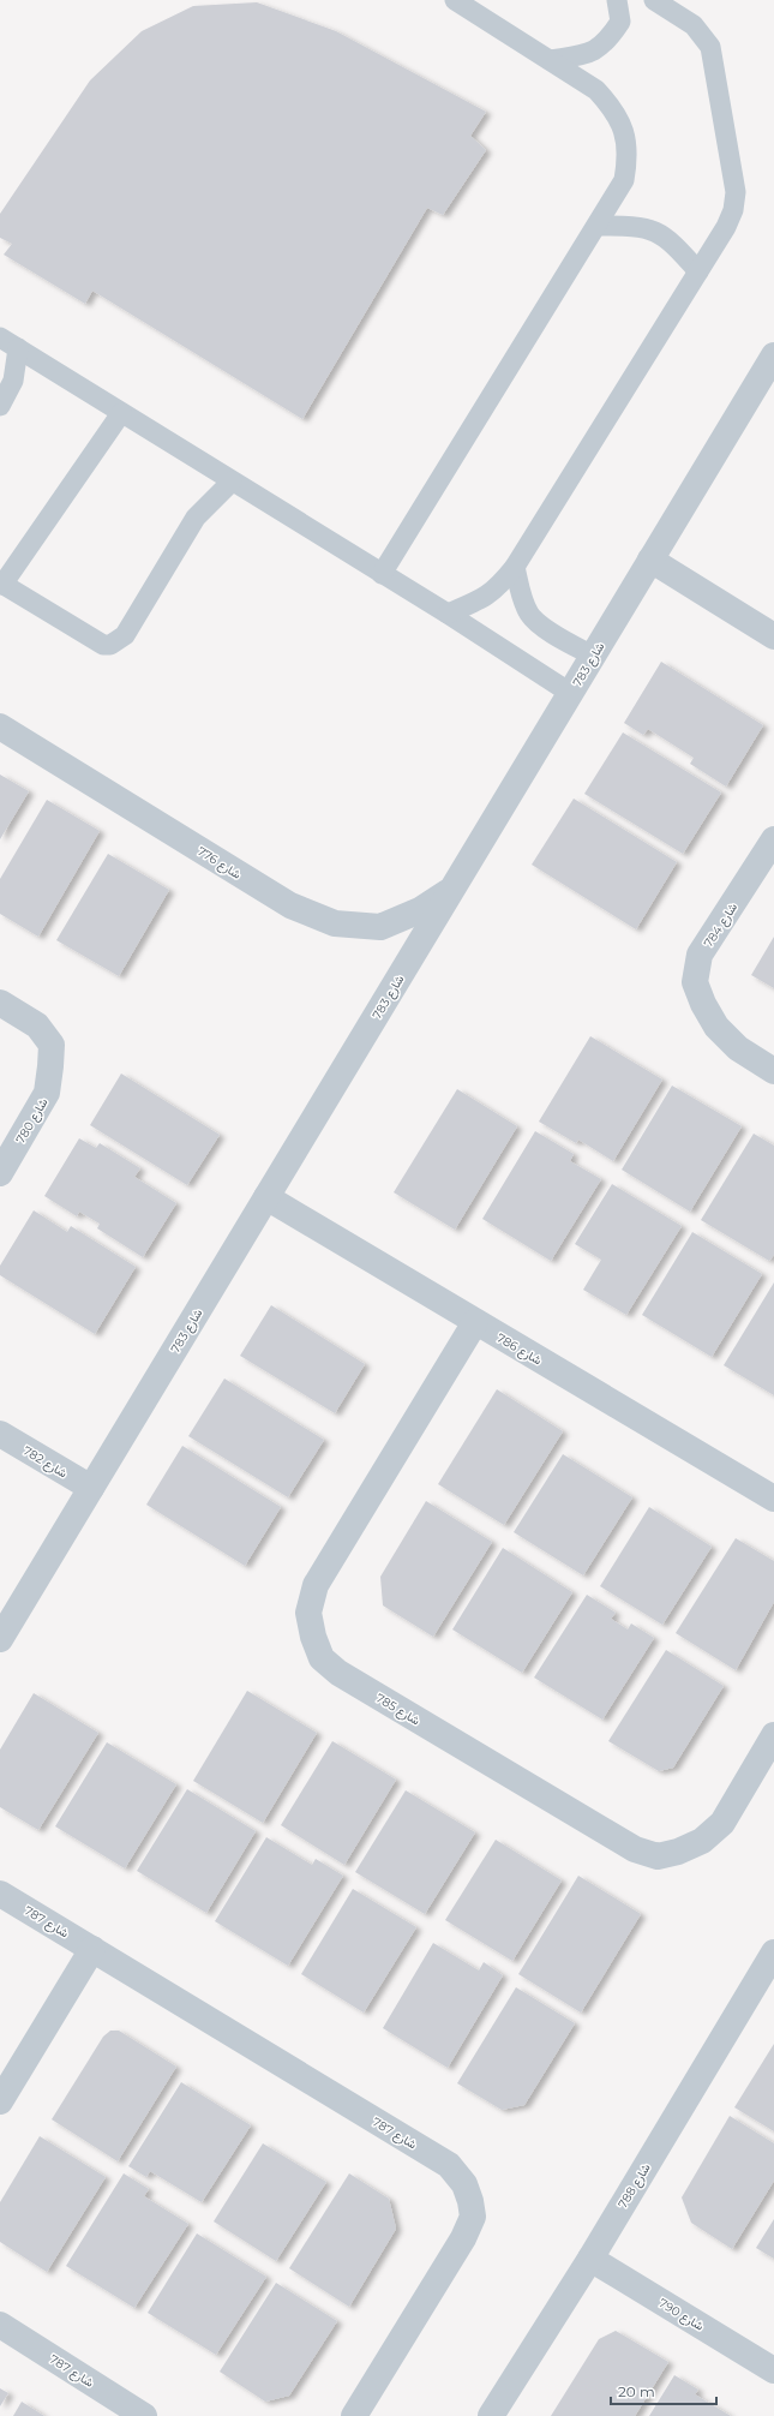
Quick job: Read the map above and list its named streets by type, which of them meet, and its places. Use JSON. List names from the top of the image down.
{
  "streets": {
    "street": [
      "شارع 783",
      "شارع 776",
      "شارع 784",
      "شارع 780",
      "شارع 786",
      "شارع 782",
      "شارع 785",
      "شارع 787",
      "شارع 788",
      "شارع 790"
    ]
  },
  "crossings": [
    ["شارع 783", "شارع 776"],
    ["شارع 783", "شارع 786"],
    ["شارع 783", "شارع 782"],
    ["شارع 786", "شارع 785"],
    ["شارع 788", "شارع 790"]
  ],
  "scale_bar": "20 m"
}
